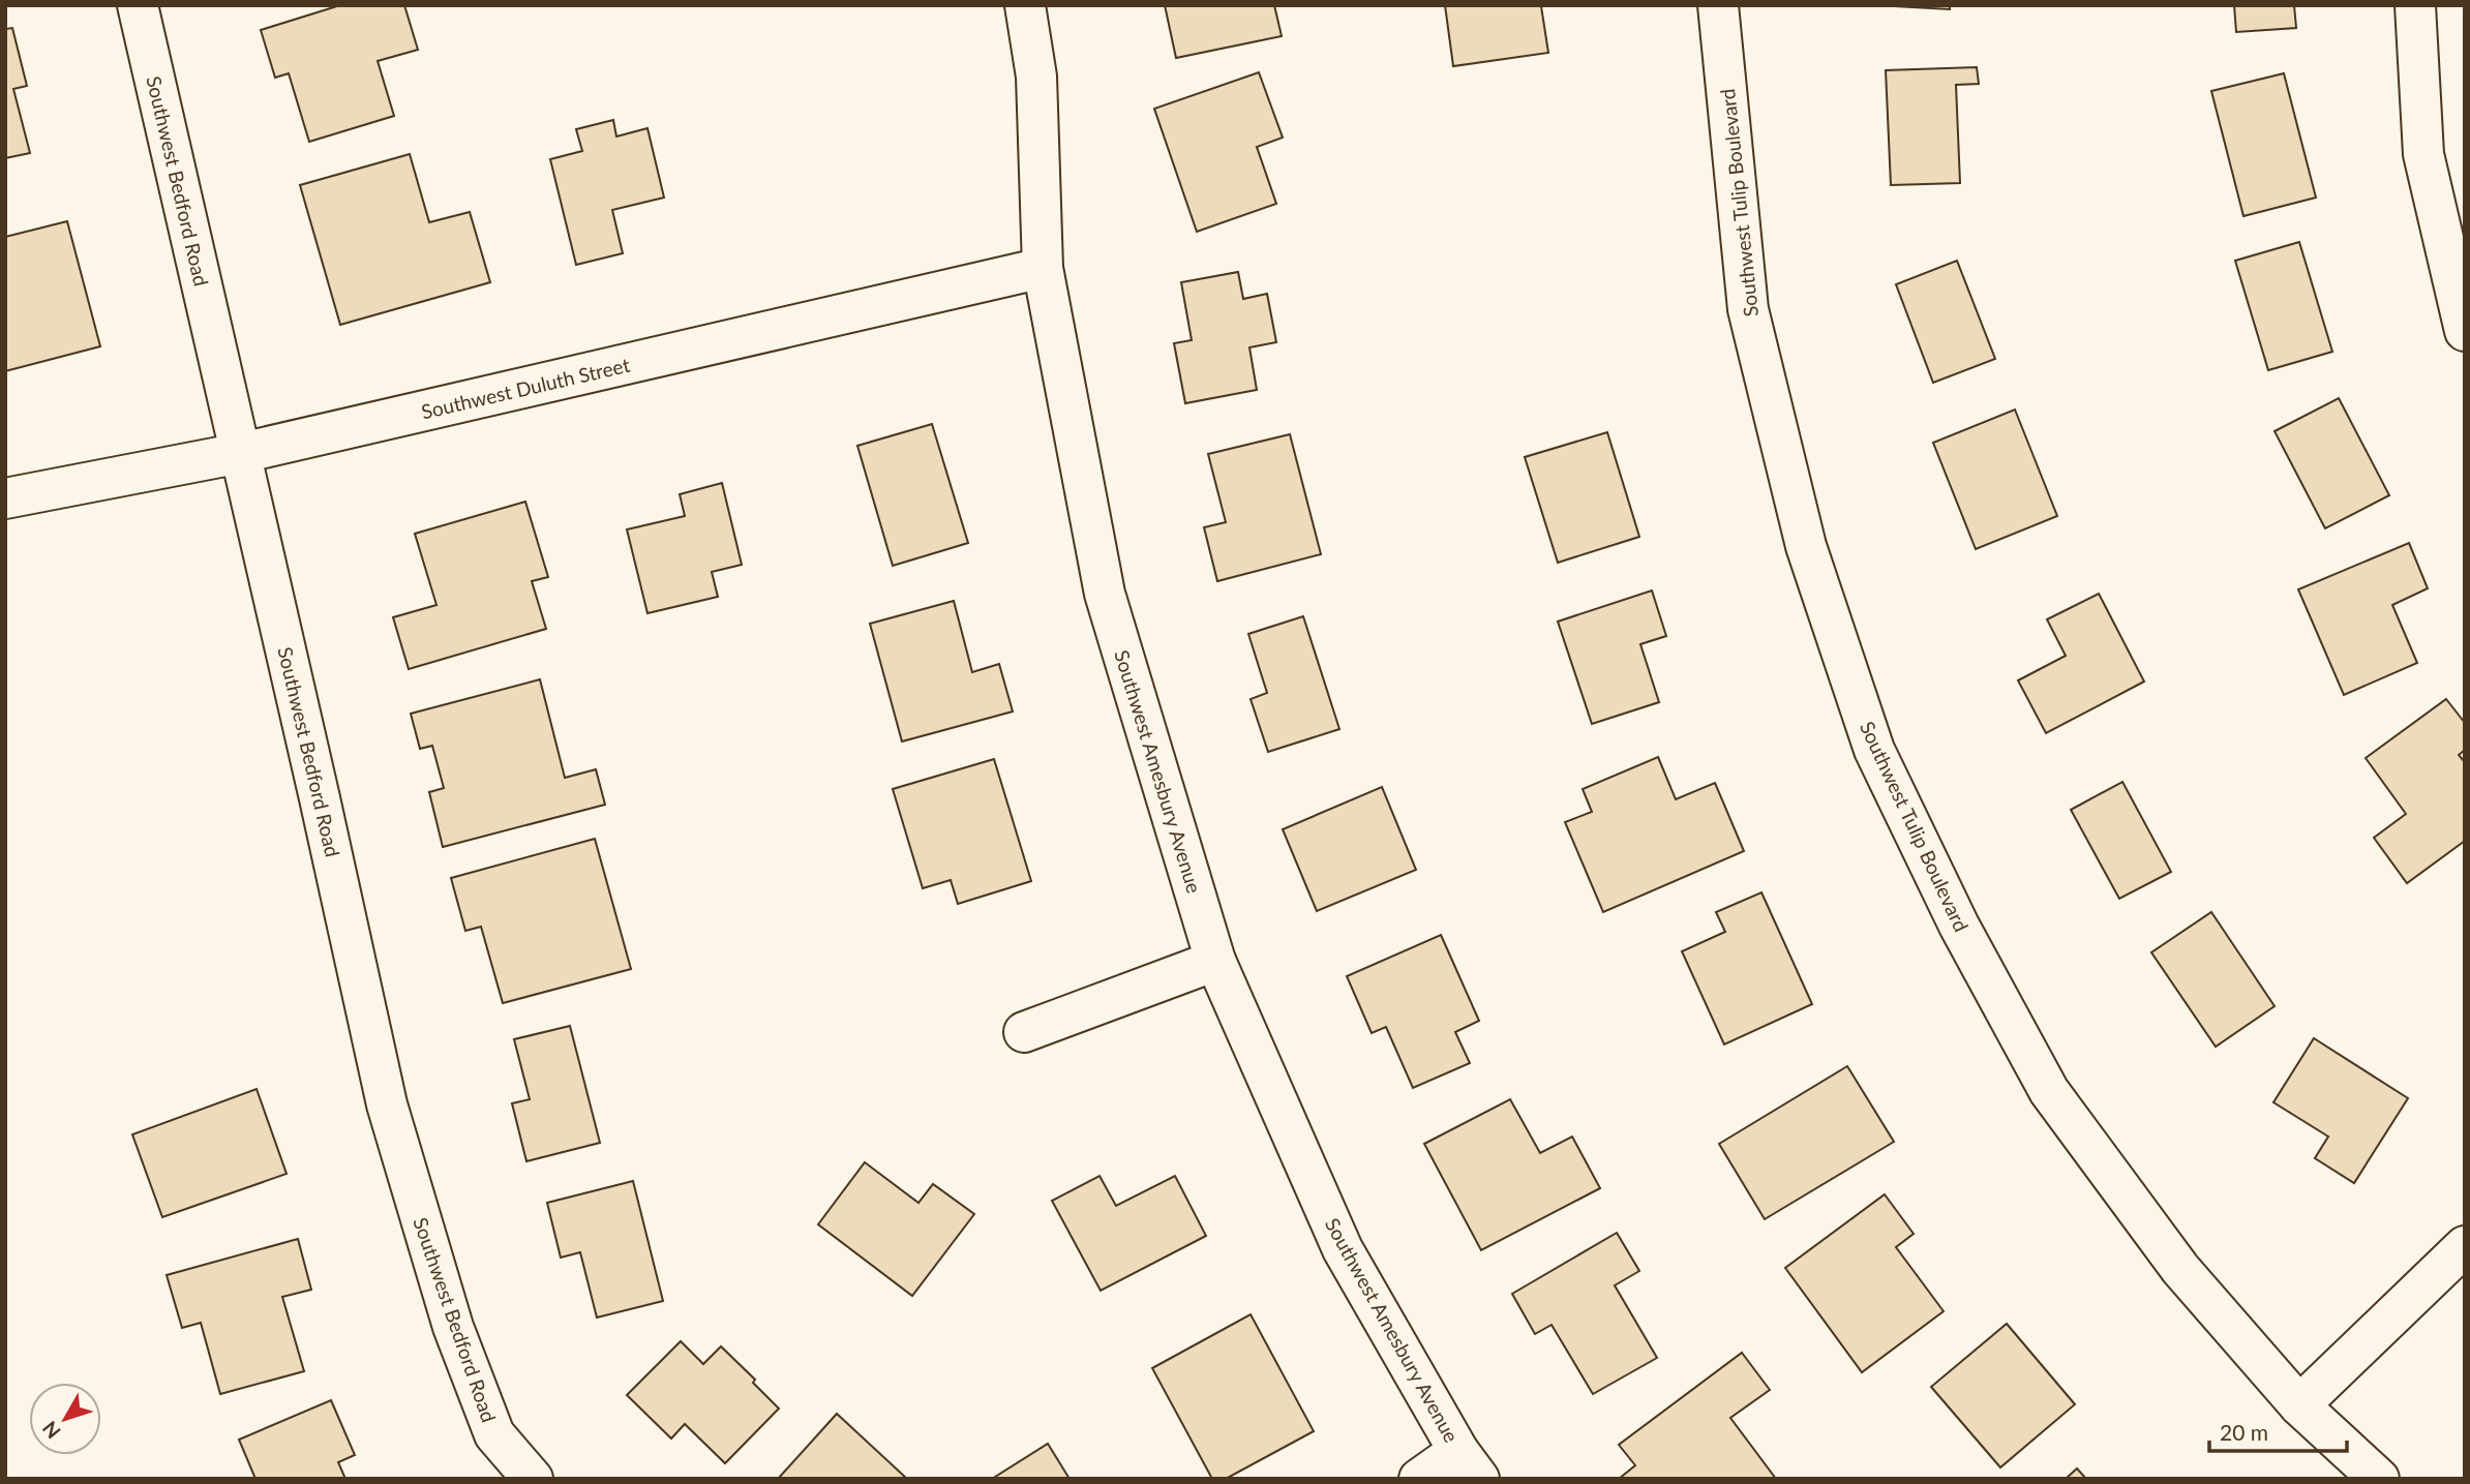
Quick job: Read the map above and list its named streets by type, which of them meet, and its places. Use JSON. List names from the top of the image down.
{
  "streets": {
    "street": [
      "Southwest Bedford Road",
      "Southwest Tulip Boulevard",
      "Southwest Duluth Street",
      "Southwest Amesbury Avenue"
    ]
  },
  "crossings": [
    ["Southwest Bedford Road", "Southwest Duluth Street"],
    ["Southwest Duluth Street", "Southwest Amesbury Avenue"]
  ],
  "scale_bar": "20 m",
  "north": "bottom left"
}
